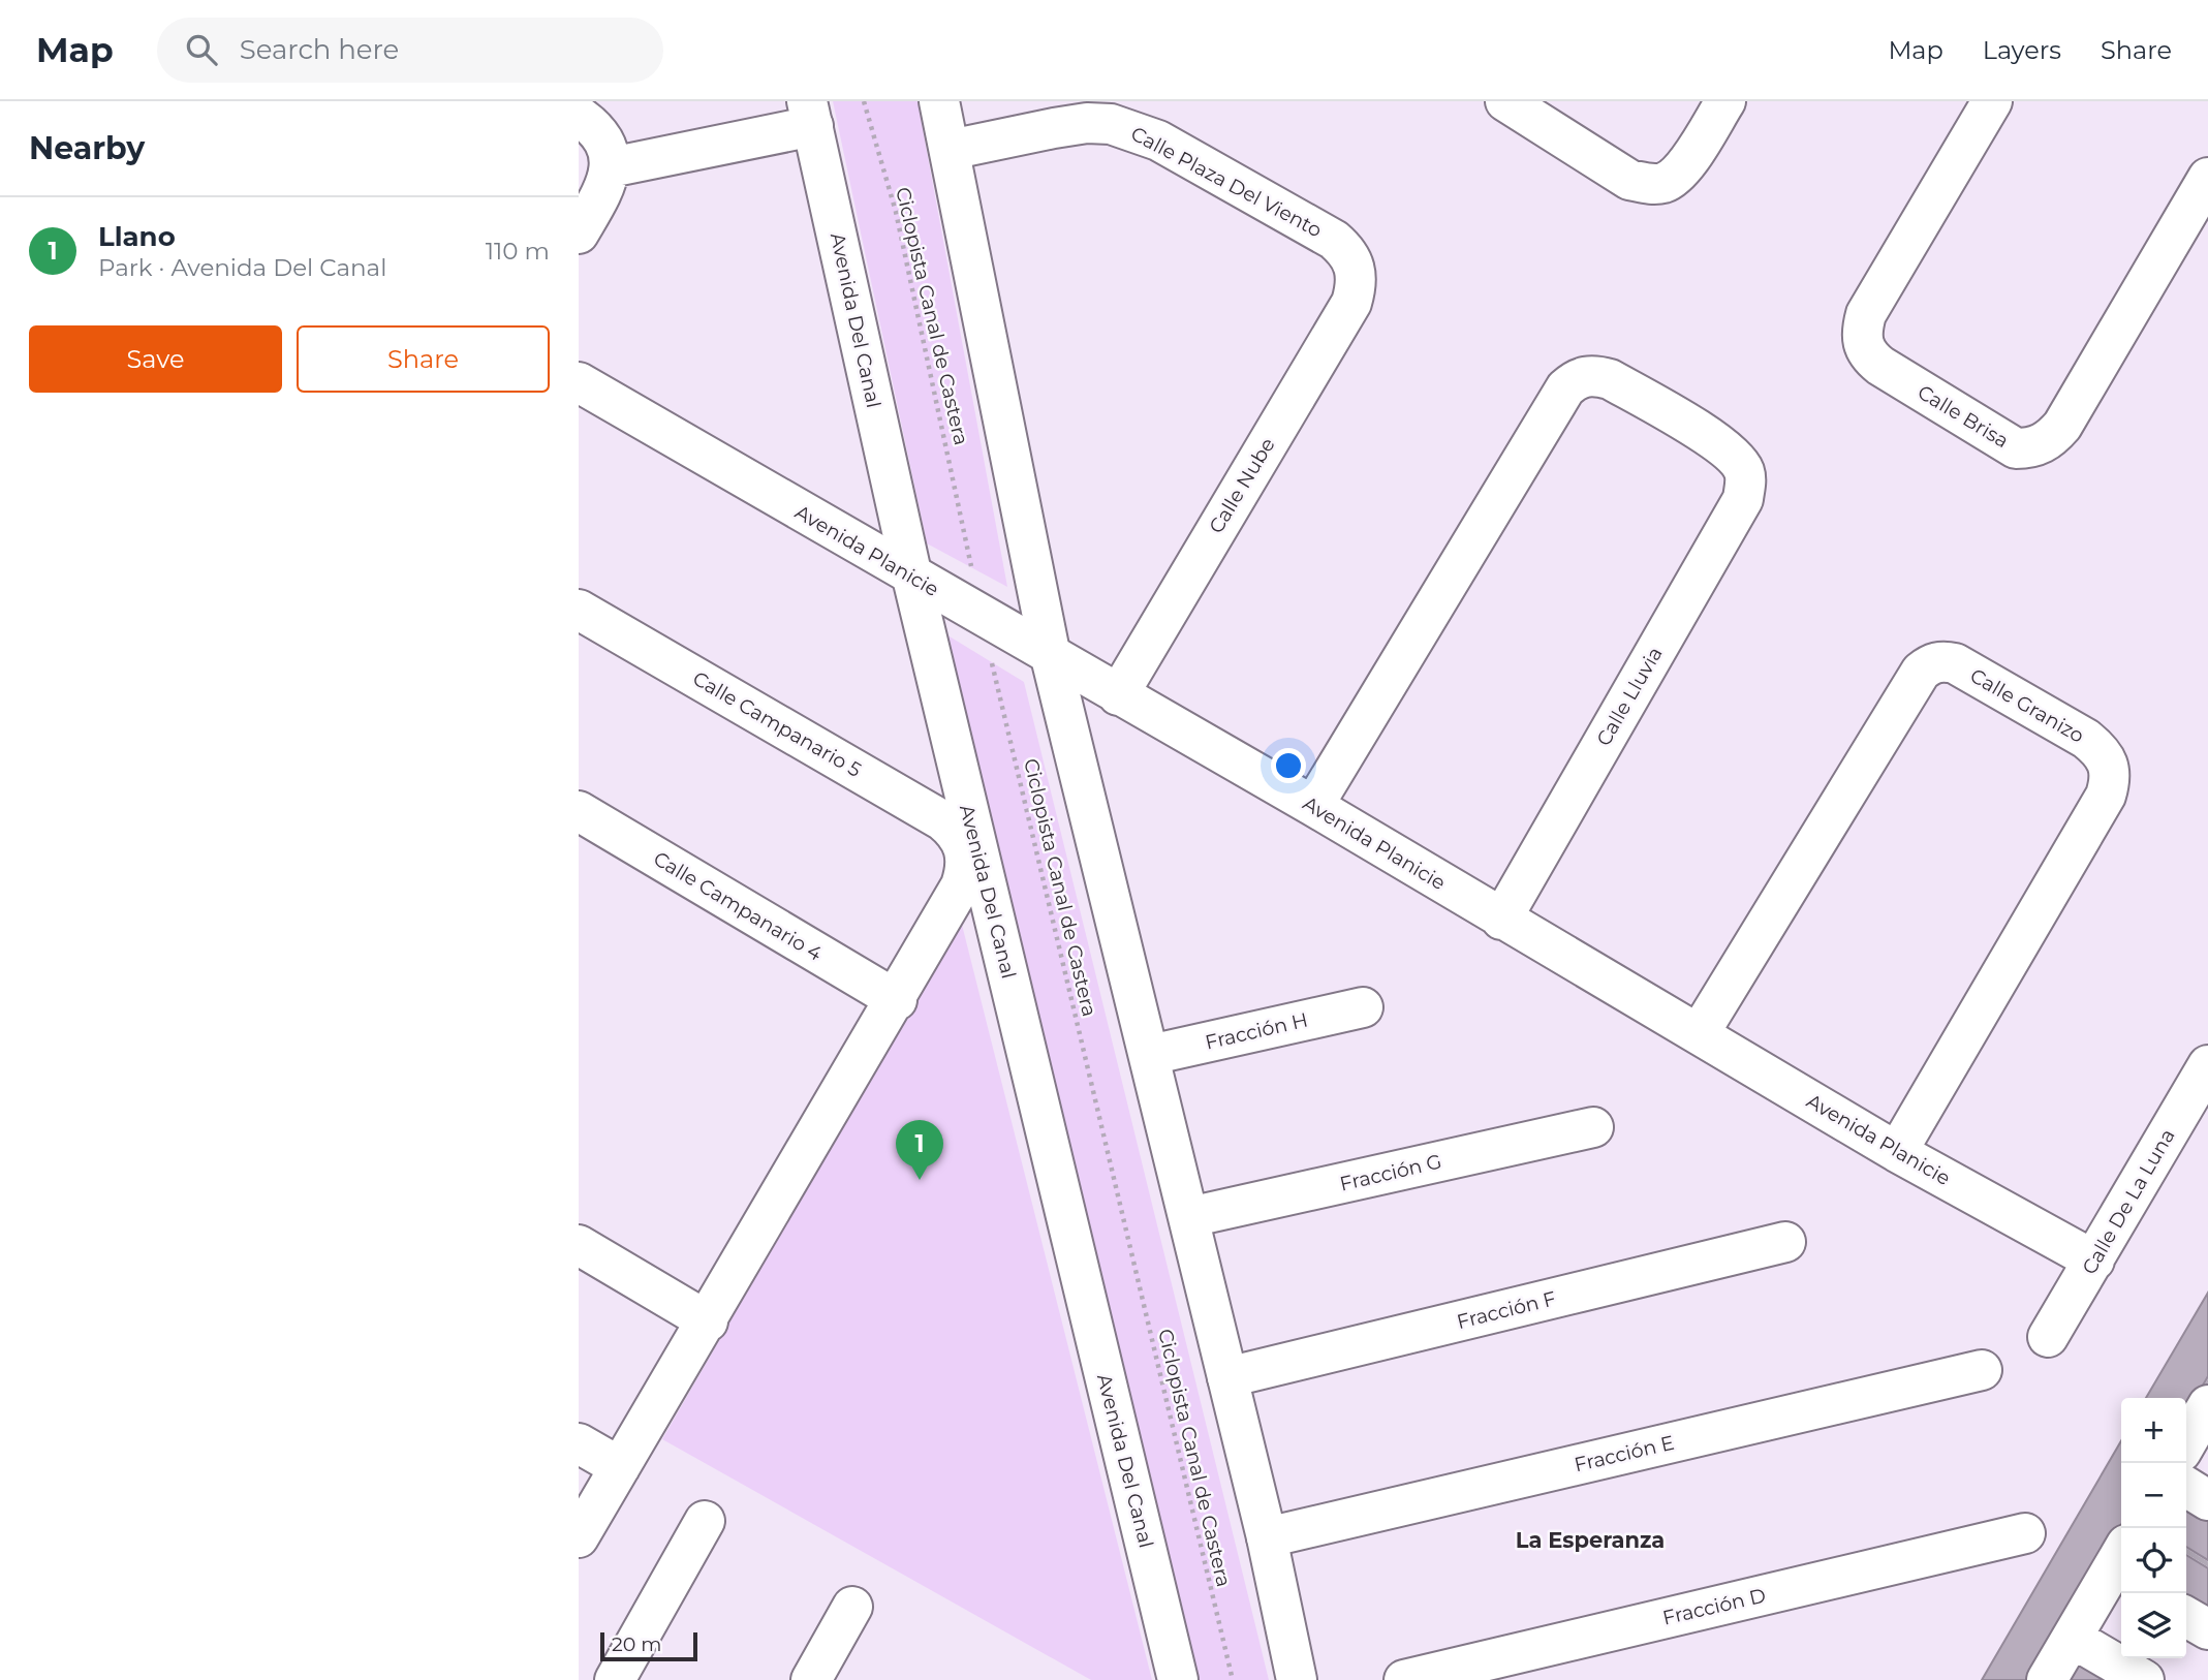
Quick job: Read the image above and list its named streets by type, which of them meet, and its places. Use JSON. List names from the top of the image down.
{
  "streets": {
    "street": [
      "Calle Plaza Del Viento",
      "Avenida Del Canal",
      "Calle Brisa",
      "Calle Nube",
      "Avenida Planicie",
      "Calle Lluvia",
      "Calle Granizo",
      "Calle Campanario 5",
      "Calle Campanario 4",
      "Fracción H",
      "Fracción G",
      "Calle De La Luna",
      "Fracción F",
      "Fracción E",
      "Fracción D"
    ],
    "path": ["Ciclopista Canal de Castera"]
  },
  "crossings": [
    ["Calle Plaza Del Viento", "Calle Nube"],
    ["Ciclopista Canal de Castera", "Avenida Planicie"],
    ["Avenida Del Canal", "Avenida Planicie"],
    ["Calle Nube", "Avenida Planicie"],
    ["Avenida Planicie", "Calle Lluvia"],
    ["Avenida Planicie", "Calle Granizo"],
    ["Avenida Planicie", "Calle De La Luna"],
    ["Calle Campanario 5", "Calle Campanario 4"]
  ],
  "districts": ["La Esperanza"],
  "scale_bar": "20 m",
  "page": {
    "header": "Map",
    "search": "Search here",
    "nav": ["Map", "Layers", "Share"],
    "heading": "Nearby",
    "list": [
      {
        "mark": "1",
        "name": "Llano",
        "note": "Park · Avenida Del Canal",
        "value": "110 m"
      }
    ],
    "buttons": ["Save", "Share"],
    "pins": "1",
    "map_buttons": ["+", "−"],
    "scale": "20 m"
  }
}
